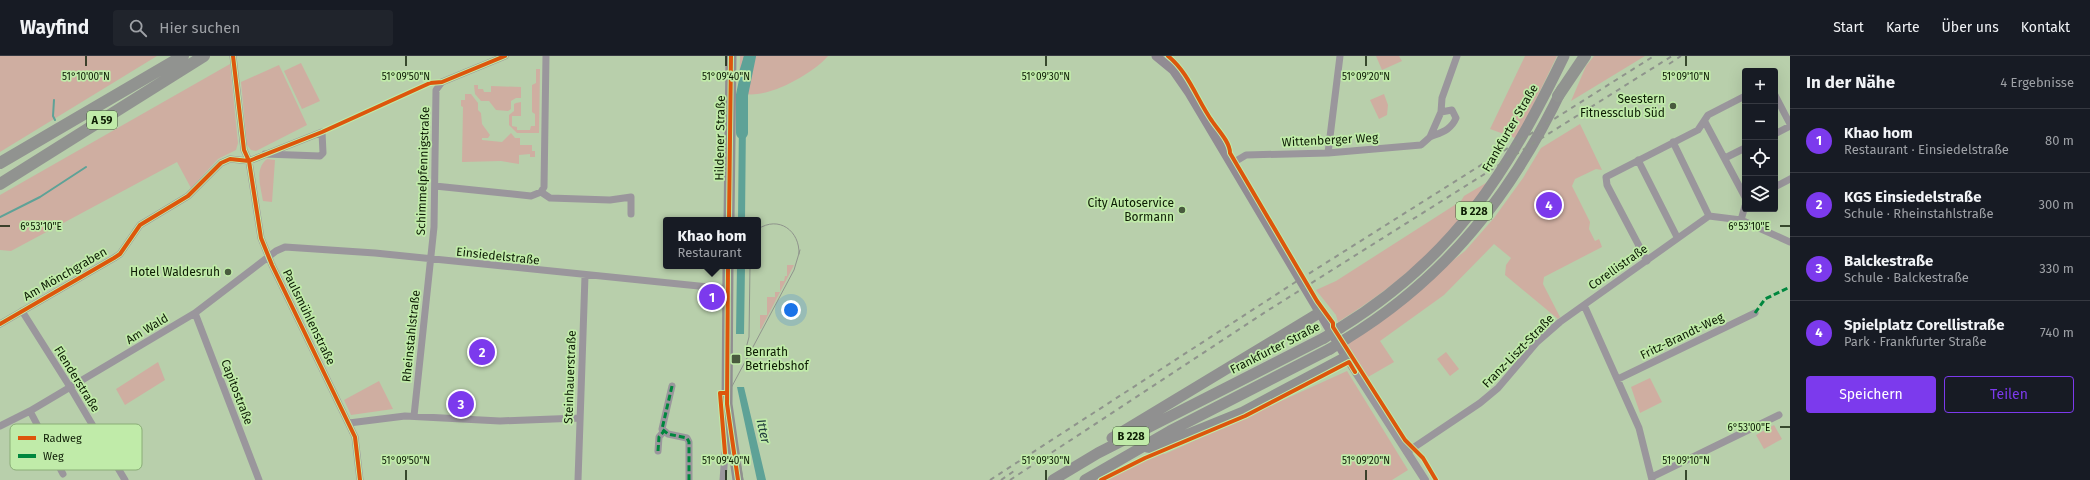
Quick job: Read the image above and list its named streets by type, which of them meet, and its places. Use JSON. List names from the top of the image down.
{
  "streets": {
    "highway": ["A 59", "Frankfurter Straße", "B 228"],
    "main road": ["Hildener Straße"],
    "street": [
      "Wittenberger Weg",
      "Schimmelpfennigstraße",
      "Einsiedelstraße",
      "Corellistraße",
      "Am Mönchgraben",
      "Paulsmühlenstraße",
      "Am Wald",
      "Rheinstahlstraße",
      "Fritz-Brandt-Weg",
      "Franz-Liszt-Straße",
      "Steinhauerstraße",
      "Flenderstraße",
      "Capitostraße"
    ]
  },
  "crossings": [
    ["Schimmelpfennigstraße", "Einsiedelstraße"],
    ["Schimmelpfennigstraße", "Rheinstahlstraße"],
    ["Einsiedelstraße", "Paulsmühlenstraße"],
    ["Einsiedelstraße", "Am Wald"],
    ["Einsiedelstraße", "Rheinstahlstraße"],
    ["Einsiedelstraße", "Steinhauerstraße"],
    ["Corellistraße", "Fritz-Brandt-Weg"],
    ["Corellistraße", "Franz-Liszt-Straße"],
    ["Am Mönchgraben", "Paulsmühlenstraße"],
    ["Am Mönchgraben", "Flenderstraße"],
    ["Paulsmühlenstraße", "Am Wald"],
    ["Am Wald", "Flenderstraße"],
    ["Am Wald", "Capitostraße"]
  ],
  "water": ["Itter"],
  "places": {
    "other": ["Seestern Fitnessclub Süd", "City Autoservice Bormann", "Hotel Waldesruh"],
    "transit": ["Benrath Betriebshof"]
  },
  "legend": ["Radweg", "Weg"],
  "page": {
    "header": "Wayfind",
    "search": "Hier suchen",
    "nav": [
      "Start",
      "Karte",
      "Über uns",
      "Kontakt"
    ],
    "heading": ["In der Nähe", "4 Ergebnisse"],
    "map_buttons": ["+", "−"],
    "list": [
      {
        "mark": "1",
        "name": "Khao hom",
        "note": "Restaurant · Einsiedelstraße",
        "value": "80 m"
      },
      {
        "mark": "2",
        "name": "KGS Einsiedelstraße",
        "note": "Schule · Rheinstahlstraße",
        "value": "300 m"
      },
      {
        "mark": "3",
        "name": "Balckestraße",
        "note": "Schule · Balckestraße",
        "value": "330 m"
      },
      {
        "mark": "4",
        "name": "Spielplatz Corellistraße",
        "note": "Park · Frankfurter Straße",
        "value": "740 m"
      }
    ],
    "pins": [
      "4",
      "1",
      "2",
      "3"
    ],
    "popup": ["Khao hom", "Restaurant"],
    "buttons": ["Speichern", "Teilen"]
  },
  "coordinates": [
    "51°10'00\"N",
    "51°09'50\"N",
    "51°09'40\"N",
    "51°09'30\"N",
    "51°09'20\"N",
    "51°09'10\"N",
    "6°53'10\"E",
    "6°53'00\"E"
  ]
}
